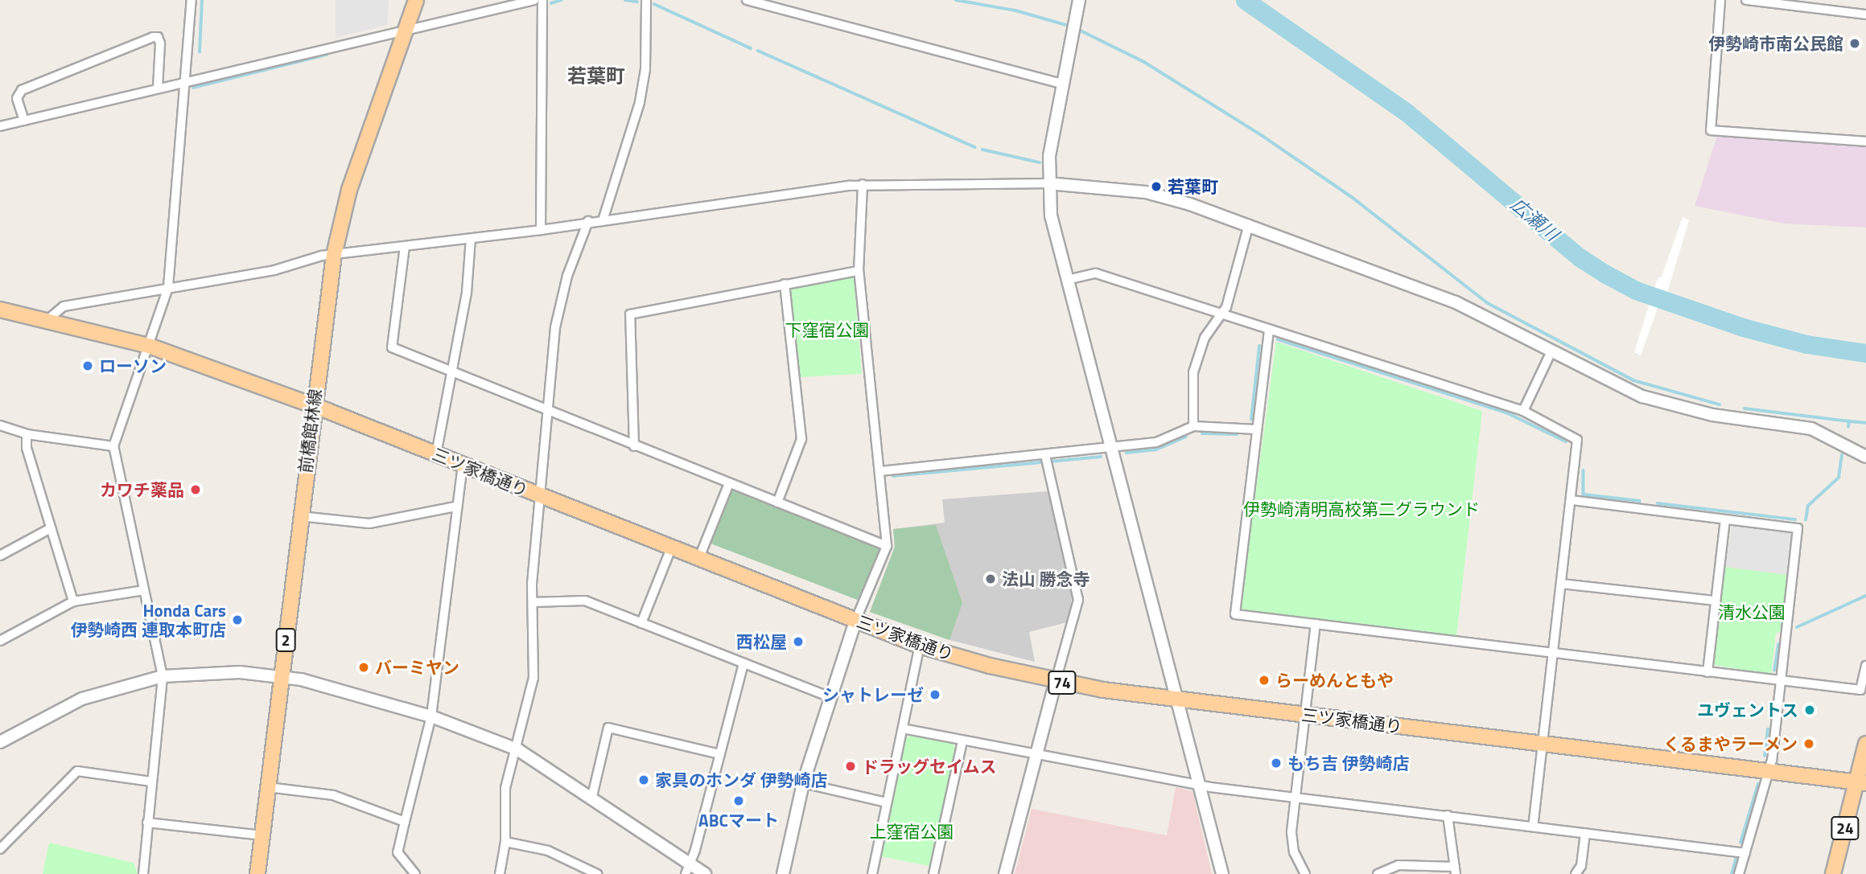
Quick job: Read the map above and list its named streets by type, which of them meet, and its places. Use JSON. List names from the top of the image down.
{
  "streets": {
    "main road": [
      "前橋館林線",
      "三ツ家橋通り",
      "2",
      "74",
      "24"
    ]
  },
  "crossings": [
    ["前橋館林線", "三ツ家橋通り"],
    ["三ツ家橋通り", "24"]
  ],
  "districts": ["若葉町"],
  "water": ["広瀬川"],
  "parks": [
    "下窪宿公園",
    "伊勢崎清明高校第二グラウンド",
    "清水公園",
    "上窪宿公園"
  ],
  "places": [
    "伊勢崎市南公民館",
    "若葉町",
    "ローソン",
    "カワチ薬品",
    "法山 勝念寺",
    "Honda Cars 伊勢崎西 連取本町店",
    "西松屋",
    "バーミヤン",
    "らーめんともや",
    "シャトレーゼ",
    "ユヴェントス",
    "くるまやラーメン",
    "もち吉 伊勢崎店",
    "ドラッグセイムス",
    "家具のホンダ 伊勢崎店",
    "ABCマート"
  ]
}
